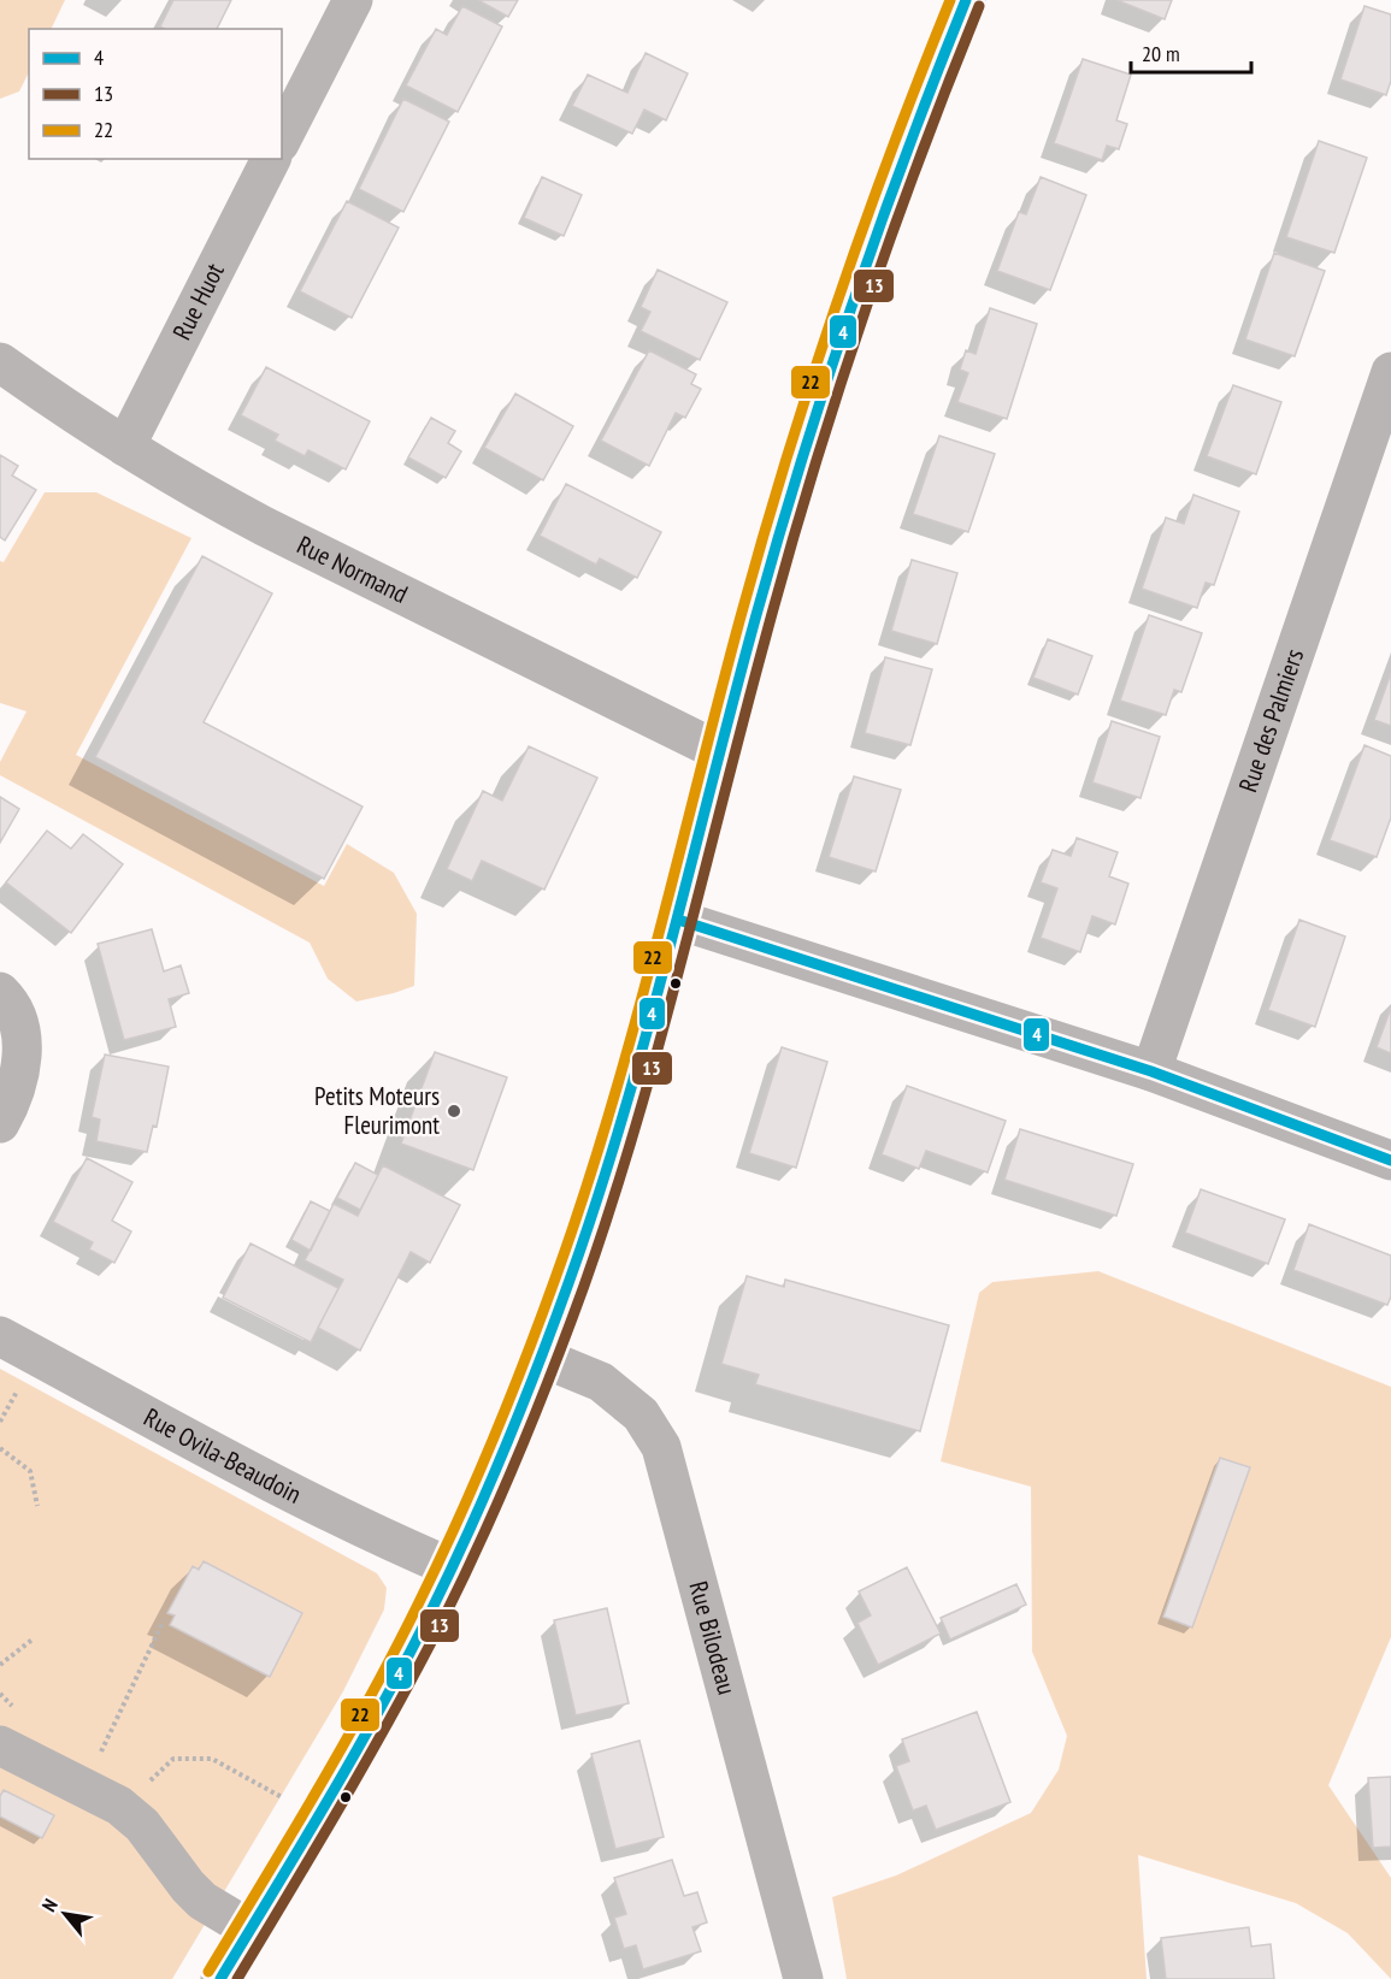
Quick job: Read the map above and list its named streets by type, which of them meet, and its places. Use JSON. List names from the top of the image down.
{
  "streets": {
    "street": [
      "Rue Huot",
      "Rue Normand",
      "Rue des Palmiers",
      "Rue Ovila-Beaudoin",
      "Rue Bilodeau"
    ]
  },
  "crossings": [
    ["Rue Huot", "Rue Normand"]
  ],
  "places": ["Petits Moteurs Fleurimont"],
  "lines": ["transit line 4", "transit line 22", "transit line 13"],
  "legend": ["4", "13", "22"],
  "scale_bar": "20 m",
  "north": "top left"
}
